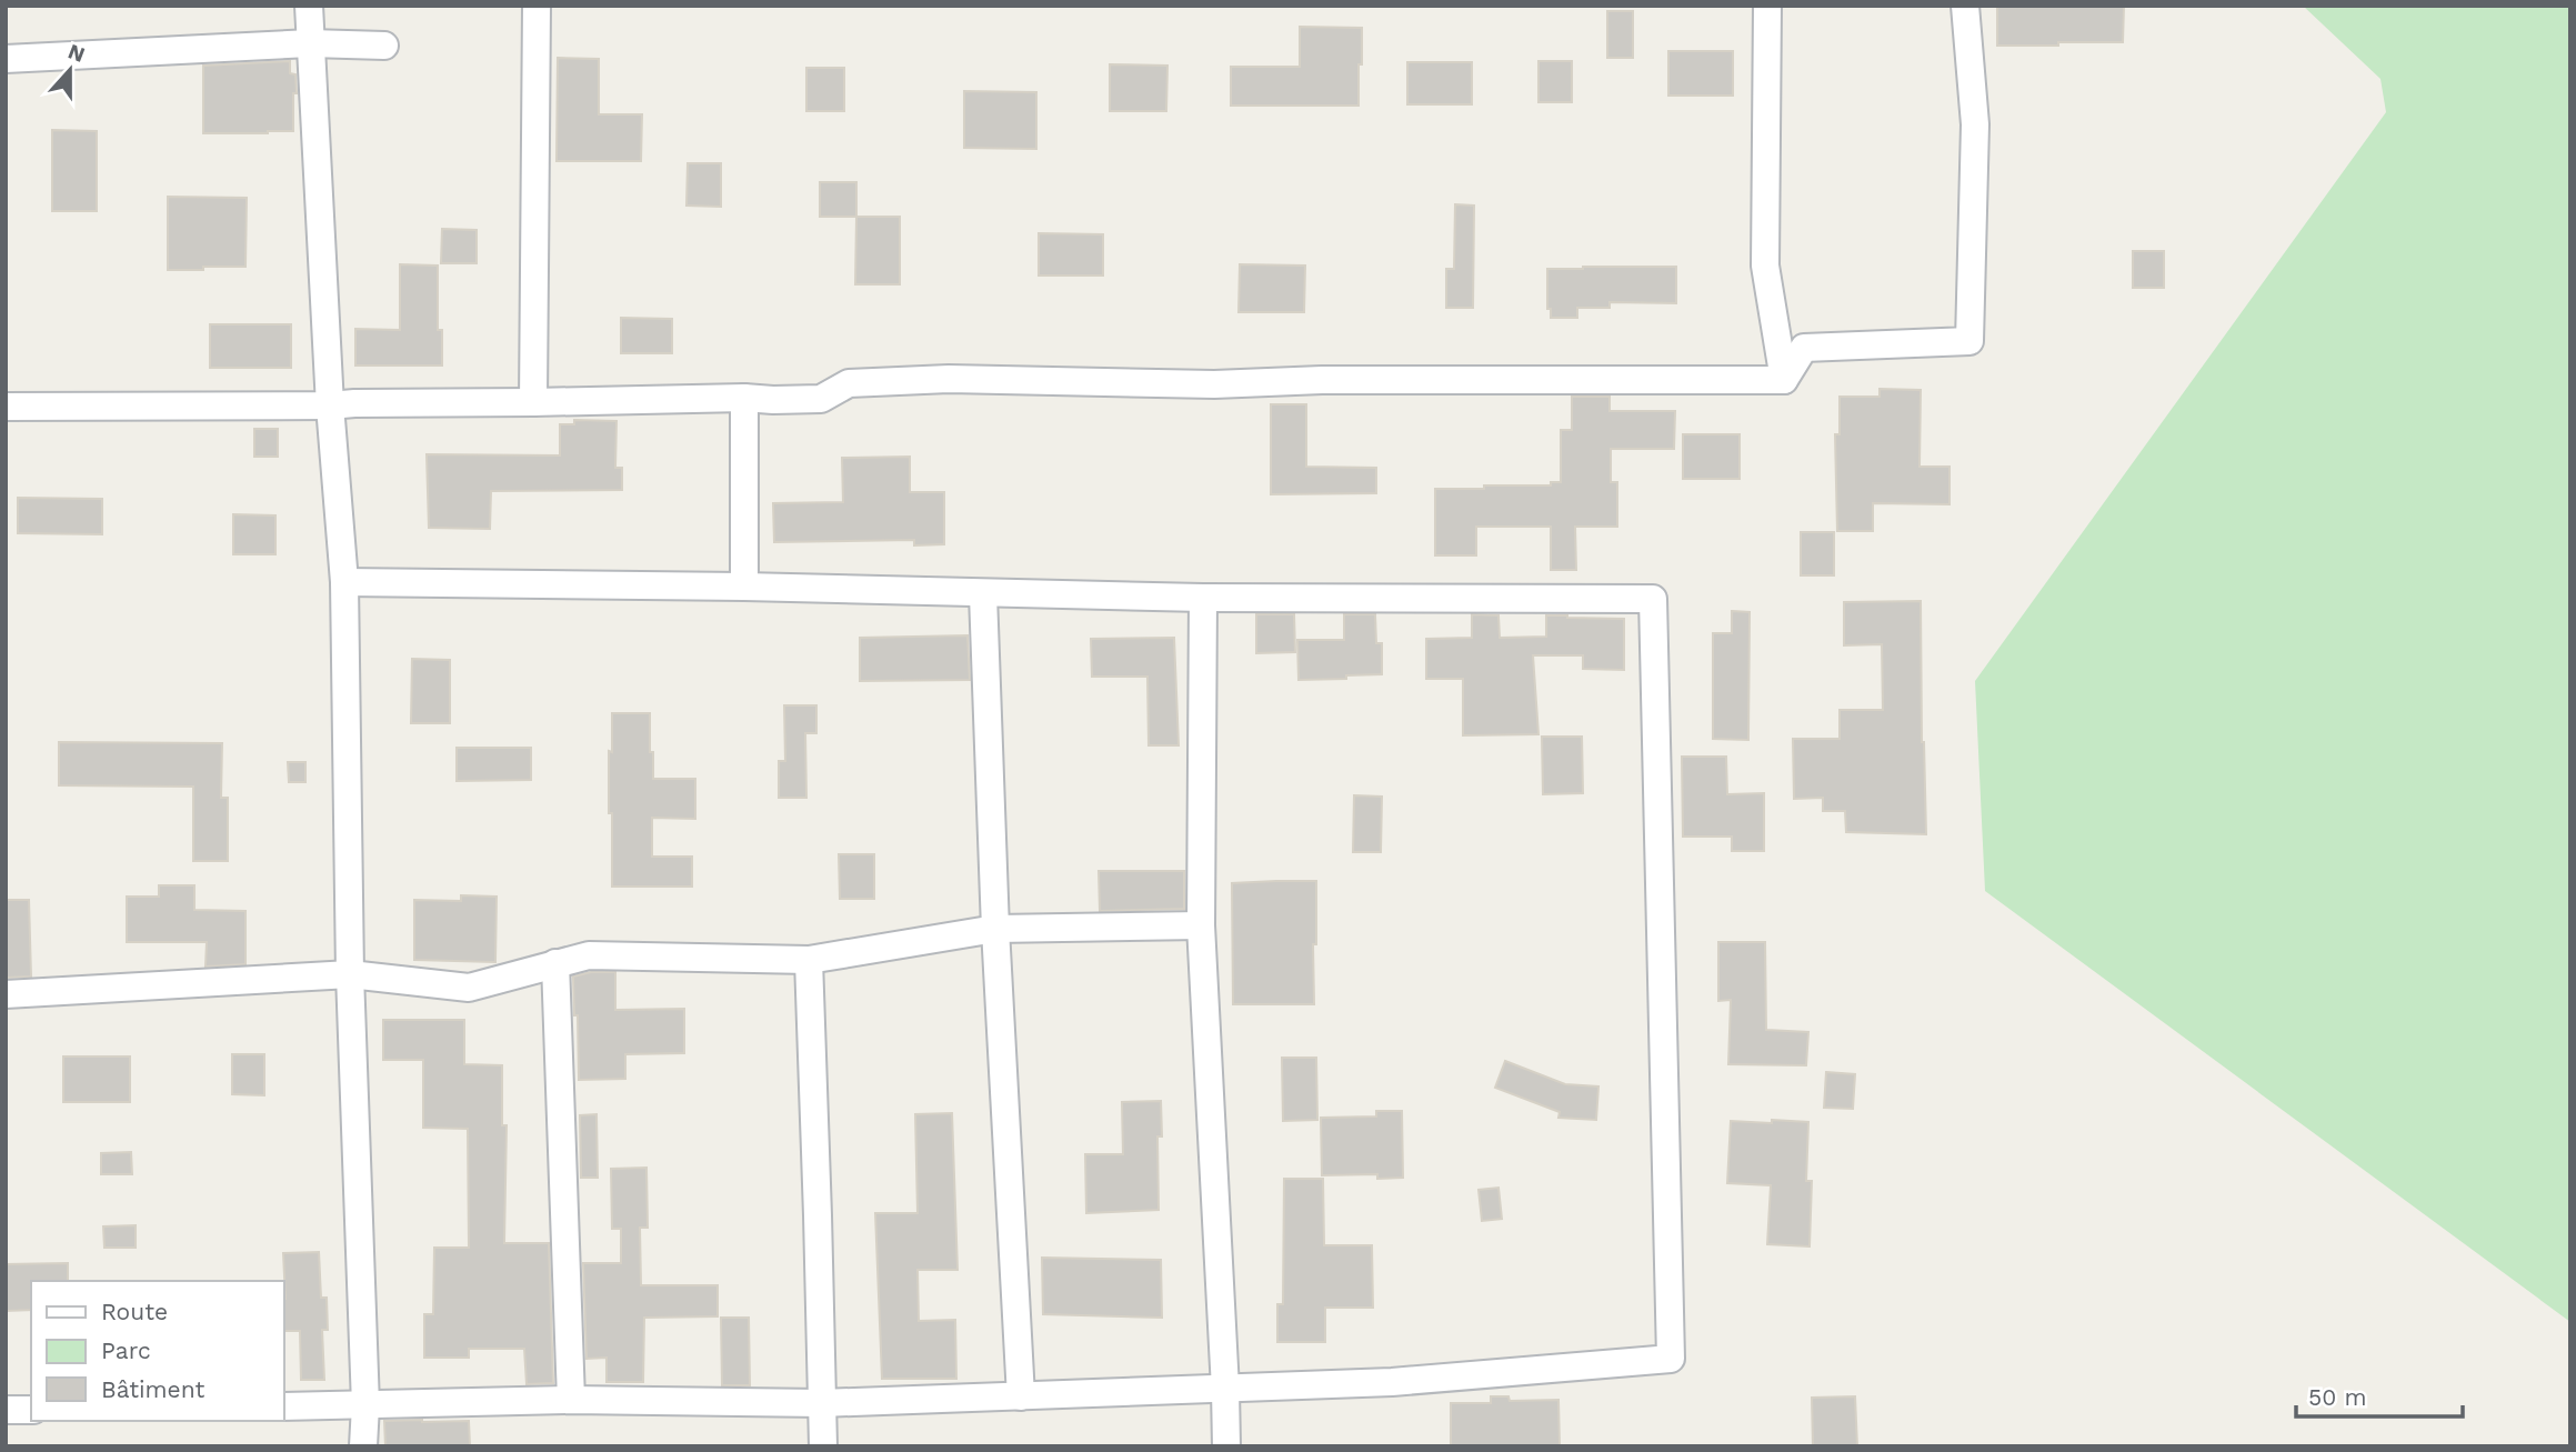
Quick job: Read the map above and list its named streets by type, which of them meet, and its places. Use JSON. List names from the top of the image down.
{
  "legend": ["Route", "Parc", "Bâtiment"],
  "scale_bar": "50 m",
  "north": "top"
}
